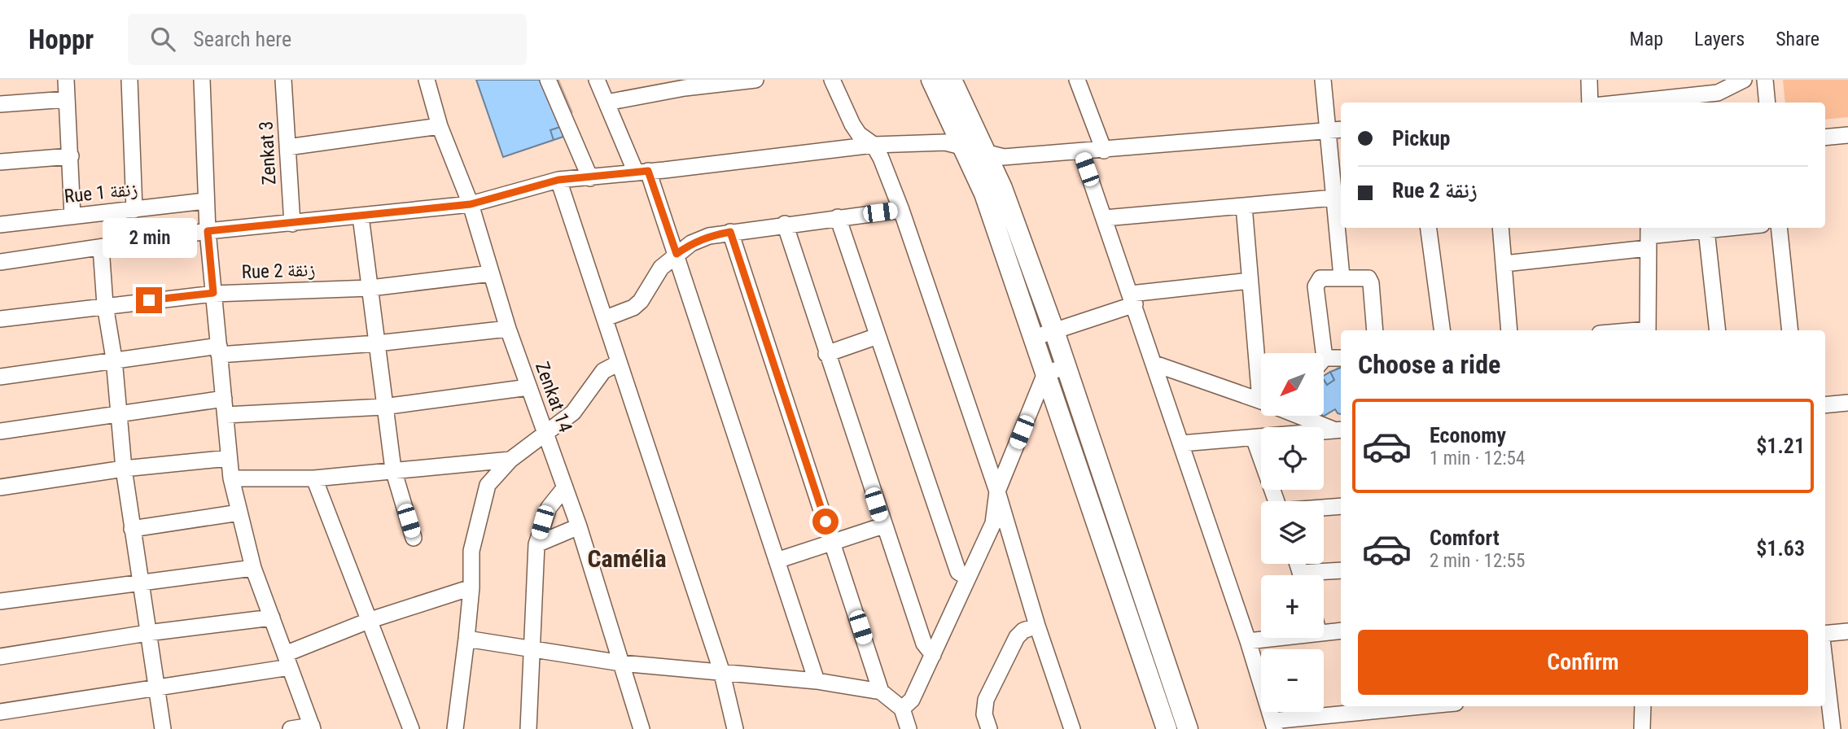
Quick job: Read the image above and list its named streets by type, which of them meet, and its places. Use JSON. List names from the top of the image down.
{
  "streets": {
    "street": [
      "Zenkat 3",
      "Rue 1 زنقة",
      "Rue 2 زنقة",
      "Zenkat 14"
    ]
  },
  "crossings": [
    ["Rue 2 زنقة", "Zenkat 14"]
  ],
  "districts": ["Camélia"],
  "north": "bottom left",
  "page": {
    "header": "Hoppr",
    "search": "Search here",
    "nav": ["Map", "Layers", "Share"],
    "banner": ["Pickup", "Rue 2 زنقة"],
    "bubble": "2 min",
    "heading": "Choose a ride",
    "map_buttons": ["+", "−"],
    "list": [
      {
        "name": "Economy",
        "note": "1 min · 12:54",
        "value": "$1.21"
      },
      {
        "name": "Comfort",
        "note": "2 min · 12:55",
        "value": "$1.63"
      }
    ],
    "buttons": "Confirm"
  }
}
